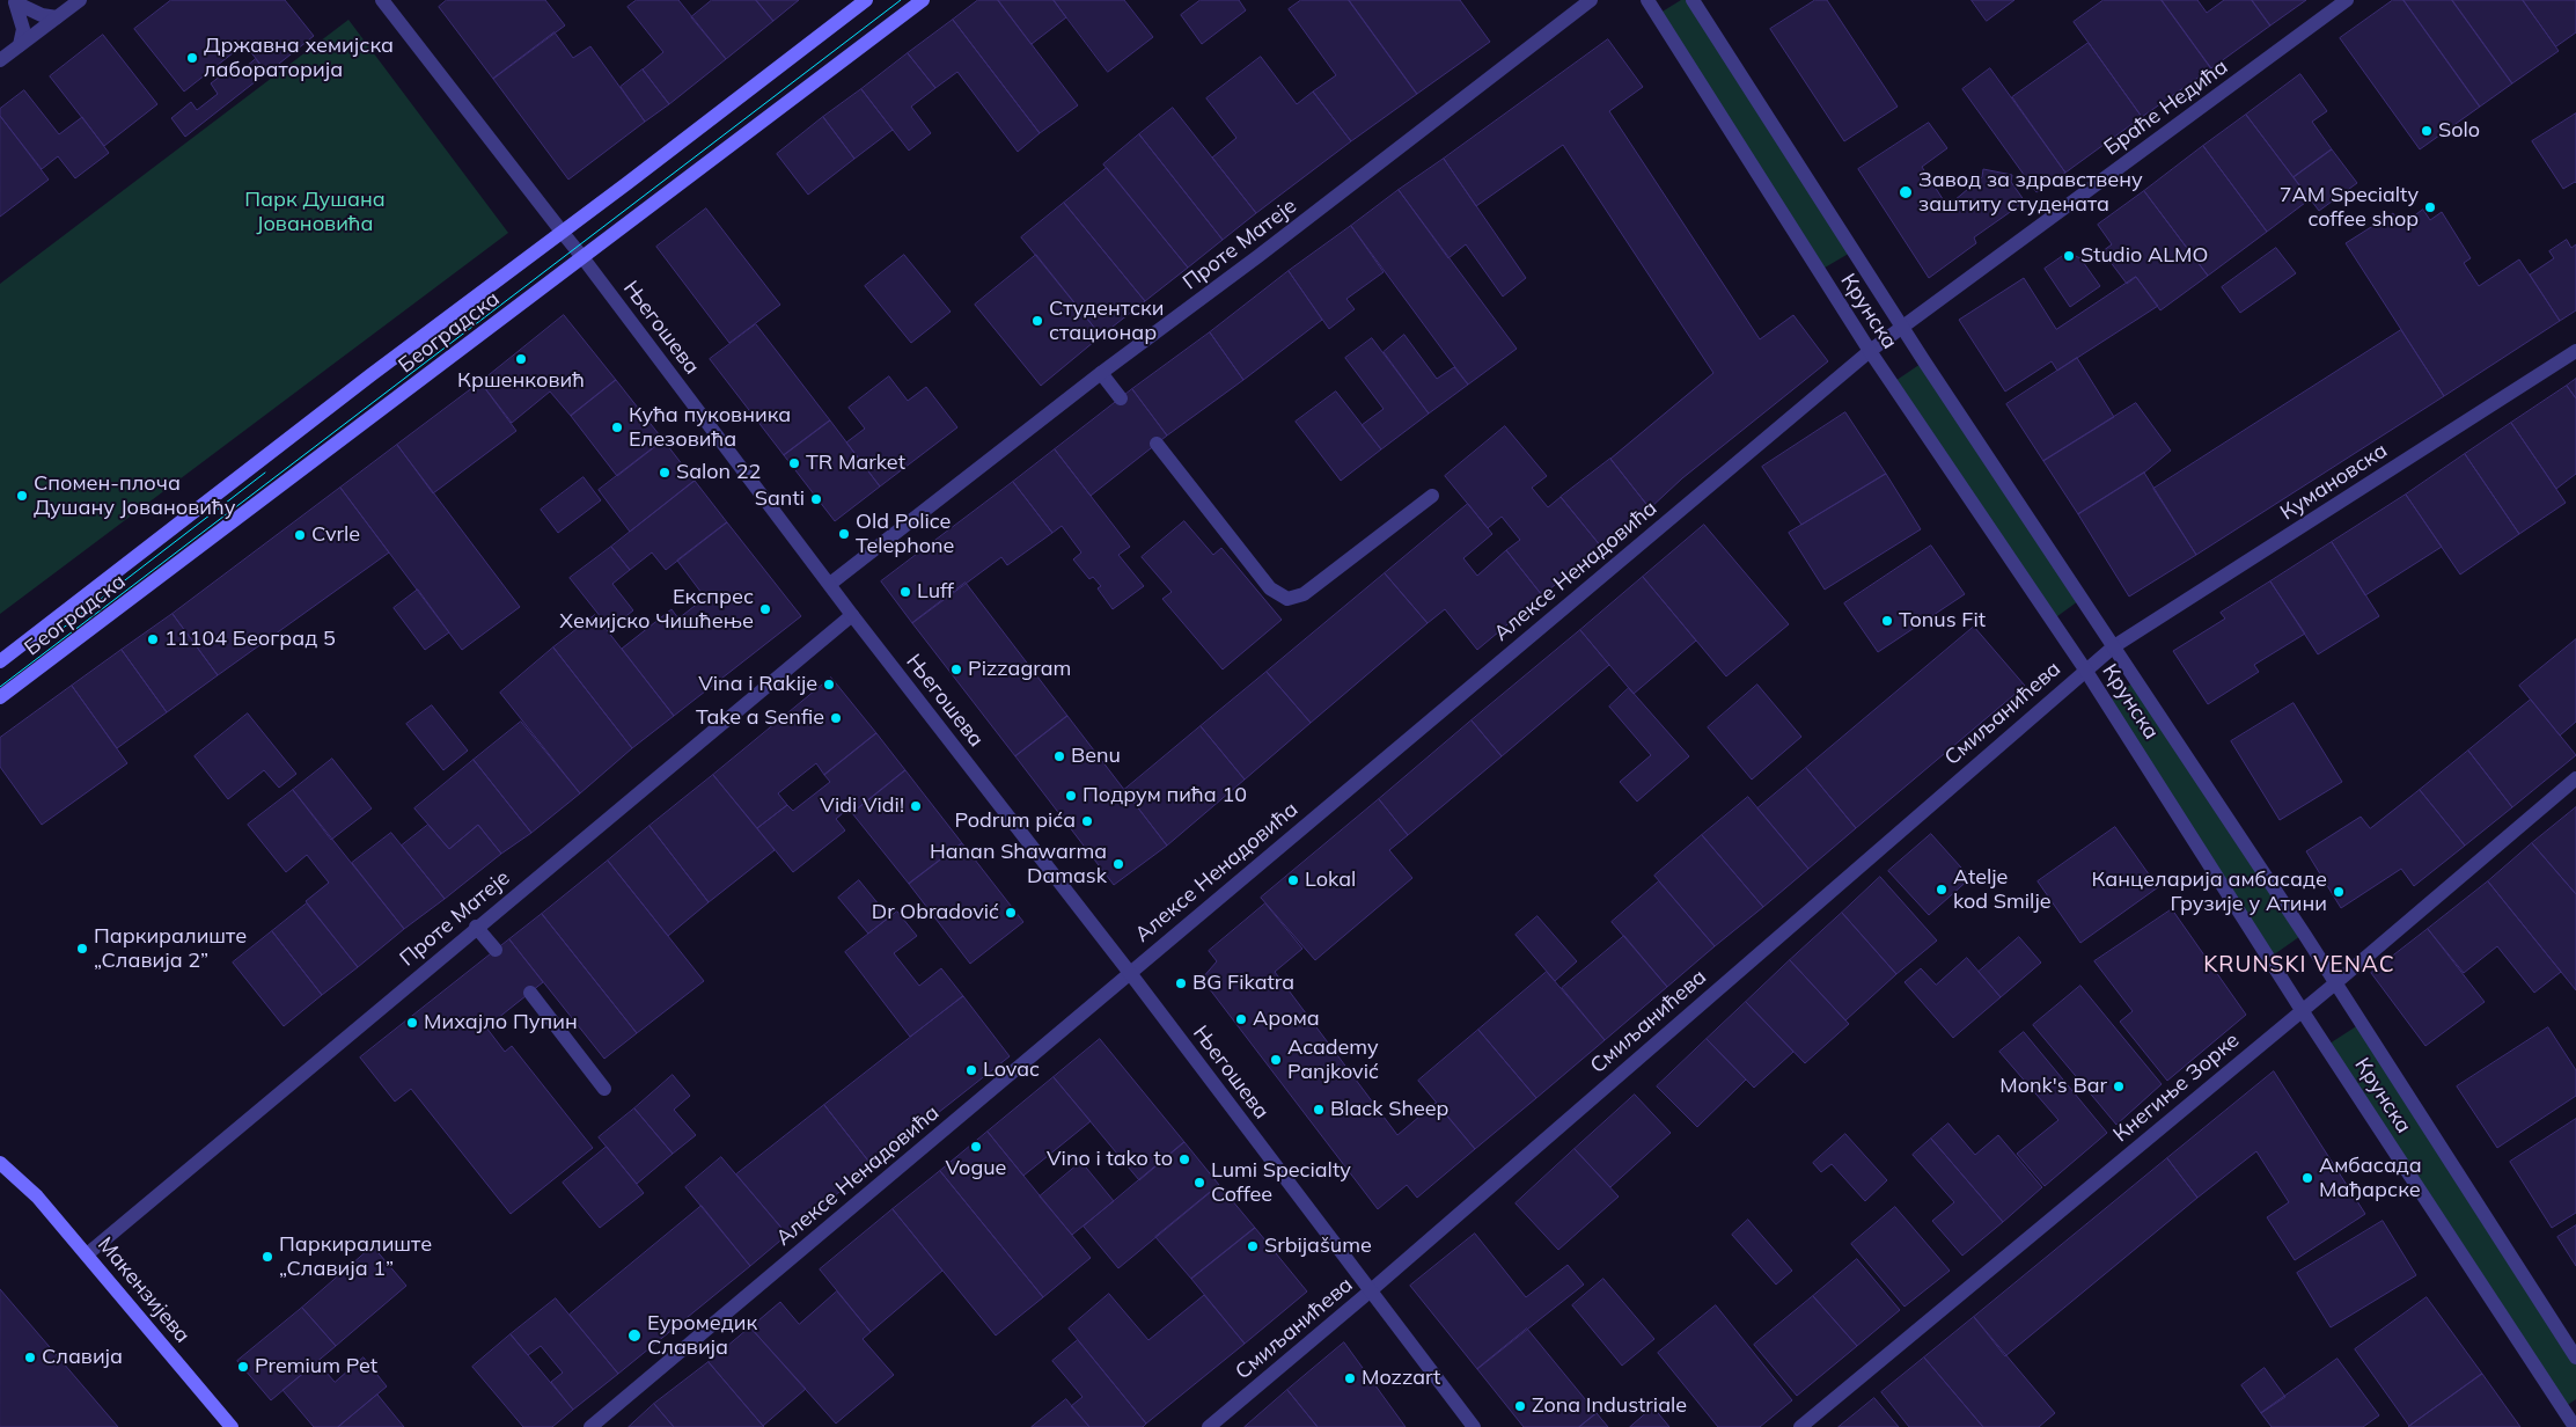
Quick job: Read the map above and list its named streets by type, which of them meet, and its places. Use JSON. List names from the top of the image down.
{
  "streets": {
    "main road": ["Београдска", "Макензијева"],
    "street": [
      "Браће Недића",
      "Проте Матеје",
      "Крунска",
      "Његошева",
      "Кумановска",
      "Алексе Ненадовића",
      "Смиљанићева",
      "Кнегиње Зорке"
    ]
  },
  "crossings": [
    ["Браће Недића", "Крунска"],
    ["Браће Недића", "Алексе Ненадовића"],
    ["Проте Матеје", "Његошева"],
    ["Проте Матеје", "Макензијева"],
    ["Крунска", "Кумановска"],
    ["Крунска", "Алексе Ненадовића"],
    ["Крунска", "Смиљанићева"],
    ["Крунска", "Кнегиње Зорке"],
    ["Његошева", "Београдска"],
    ["Његошева", "Алексе Ненадовића"],
    ["Његошева", "Смиљанићева"],
    ["Кумановска", "Смиљанићева"]
  ],
  "districts": ["KRUNSKI VENAC"],
  "parks": ["Парк Душана Јовановића"],
  "places": [
    "Државна хемијска лабораторија",
    "Solo",
    "Завод за здравствену заштиту студената",
    "7AM Specialty coffee shop",
    "Studio ALMO",
    "Студентски стационар",
    "Кршенковић",
    "Кућа пуковника Елезовића",
    "TR Market",
    "Salon 22",
    "Спомен-плоча Душану Јовановићу",
    "Santi",
    "Old Police Telephone",
    "Cvrle",
    "Luff",
    "Експрес Хемијско Чишћење",
    "Tonus Fit",
    "11104 Београд 5",
    "Pizzagram",
    "Vina i Rakije",
    "Take a Senfie",
    "Benu",
    "Подрум пића 10",
    "Vidi Vidi!",
    "Podrum pića",
    "Hanan Shawarma Damask",
    "Lokal",
    "Atelje kod Smilje",
    "Канцеларија амбасаде Грузије у Атини",
    "Dr Obradović",
    "Паркиралиште „Славија 2”",
    "BG Fikatra",
    "Арома",
    "Михајло Пупин",
    "Academy Panjković",
    "Lovac",
    "Monk's Bar",
    "Black Sheep",
    "Vogue",
    "Vino i tako to",
    "Амбасада Мађарске",
    "Lumi Specialty Coffee",
    "Srbijašume",
    "Паркиралиште „Славија 1”",
    "Еуромедик Славија",
    "Славија",
    "Premium Pet",
    "Mozzart",
    "Zona Industriale"
  ]
}
